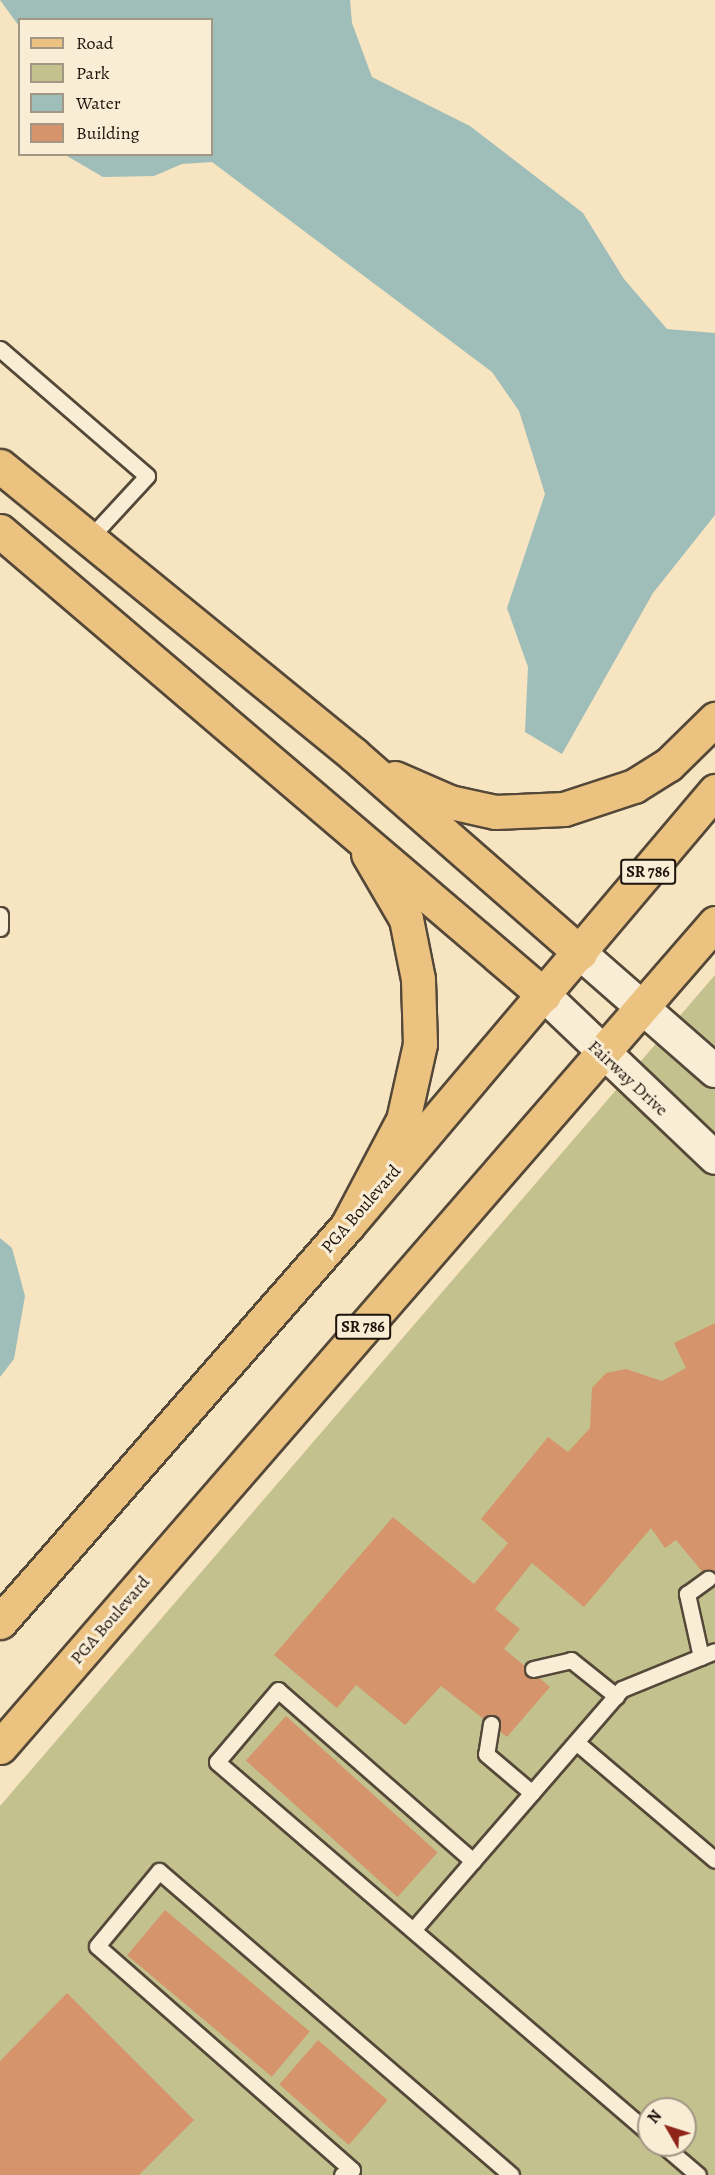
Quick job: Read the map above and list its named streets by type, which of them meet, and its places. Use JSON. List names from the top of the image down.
{
  "streets": {
    "main road": ["SR 786", "PGA Boulevard"],
    "street": ["Fairway Drive"]
  },
  "crossings": [
    ["Fairway Drive", "PGA Boulevard"]
  ],
  "legend": [
    "Road",
    "Park",
    "Water",
    "Building"
  ],
  "north": "top left"
}
